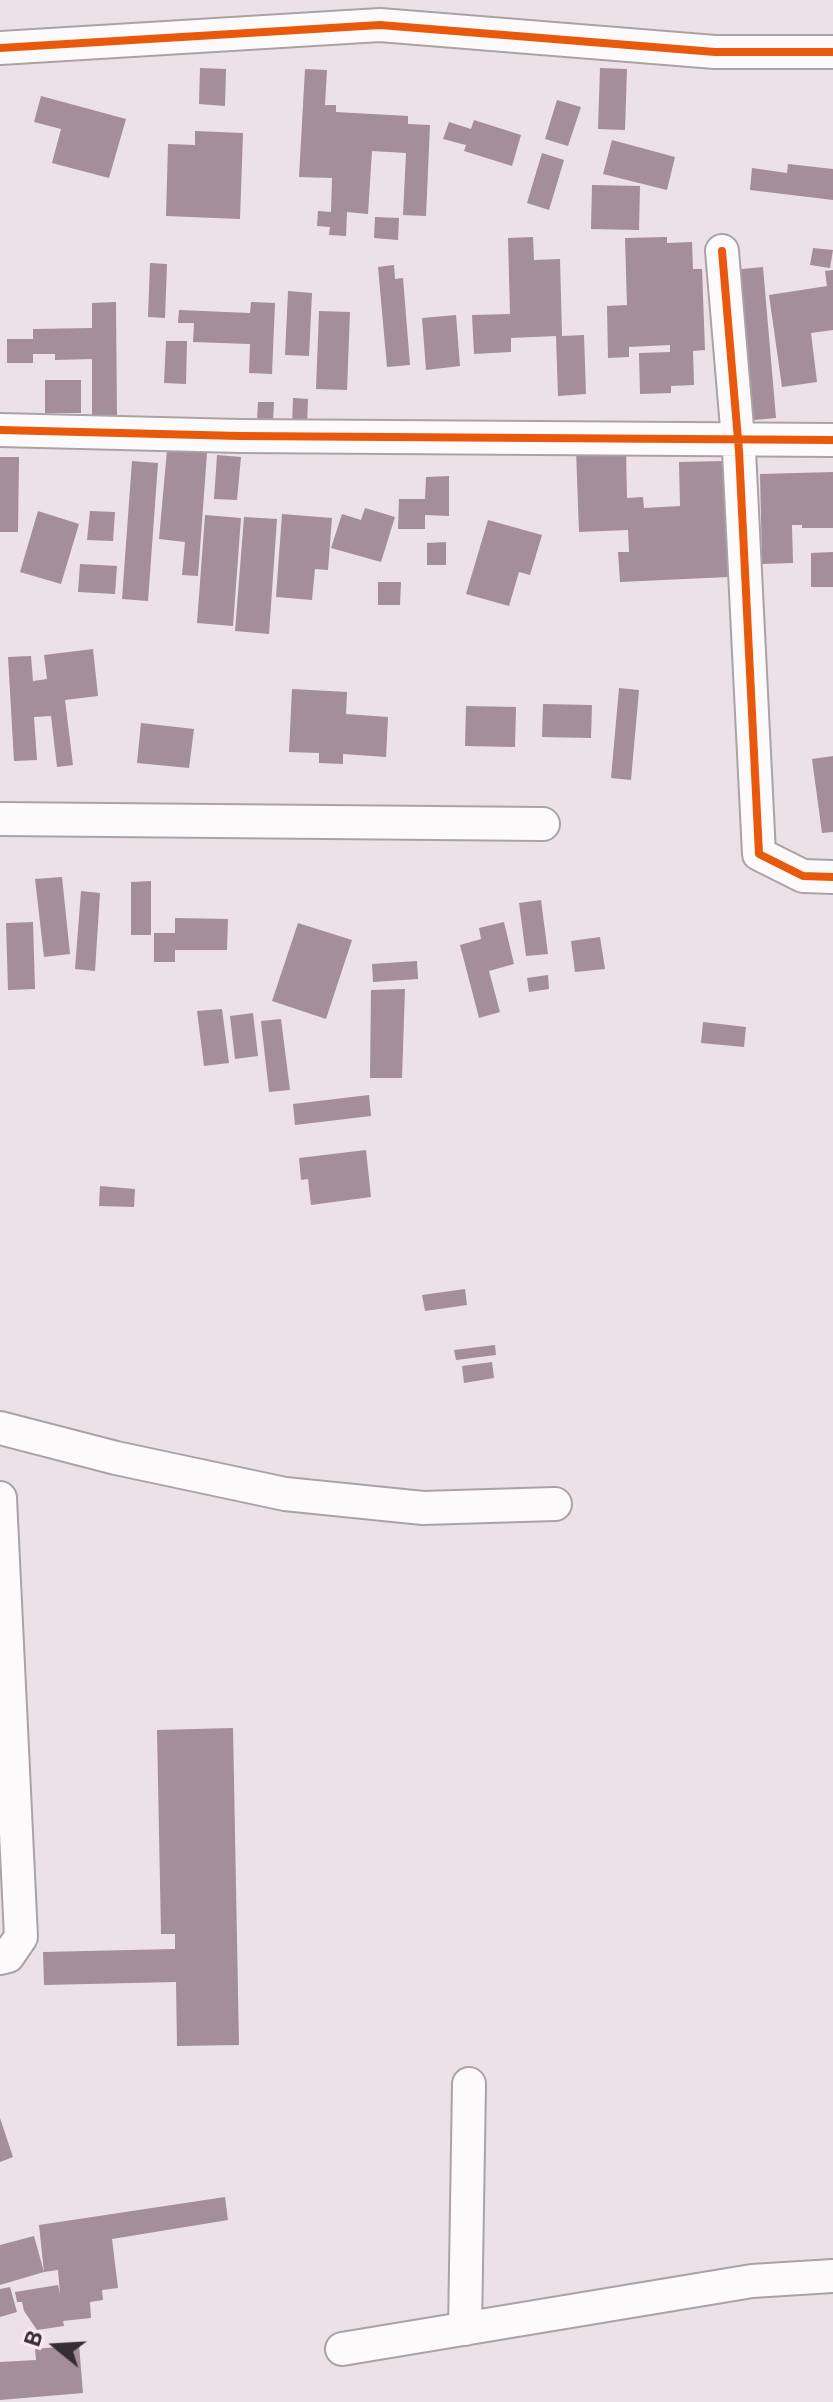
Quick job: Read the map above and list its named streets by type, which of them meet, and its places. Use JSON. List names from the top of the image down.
{
  "north": "left"
}
